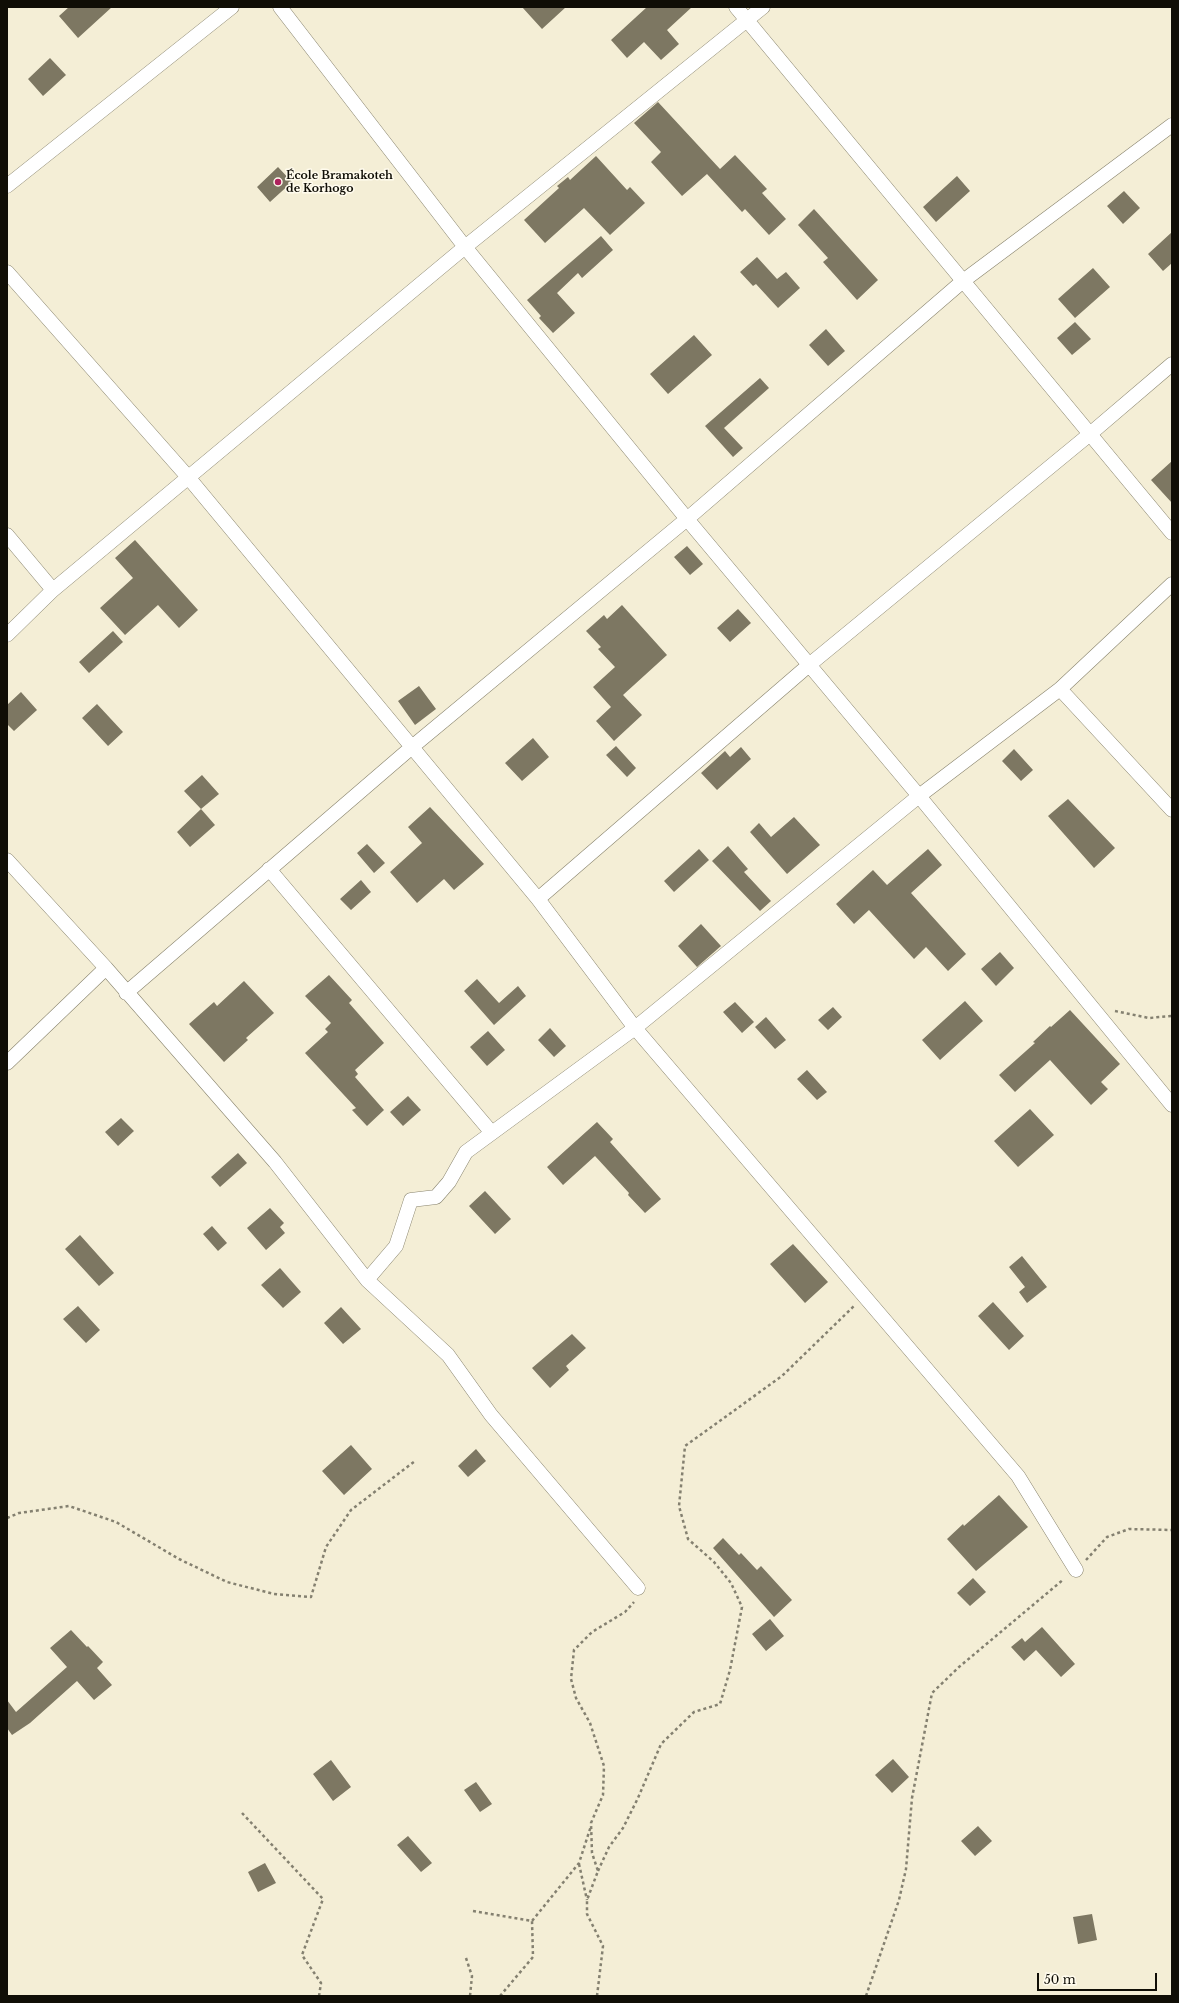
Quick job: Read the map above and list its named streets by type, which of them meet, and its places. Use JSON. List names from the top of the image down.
{
  "places": ["École Bramakoteh de Korhogo"],
  "scale_bar": "50 m"
}
